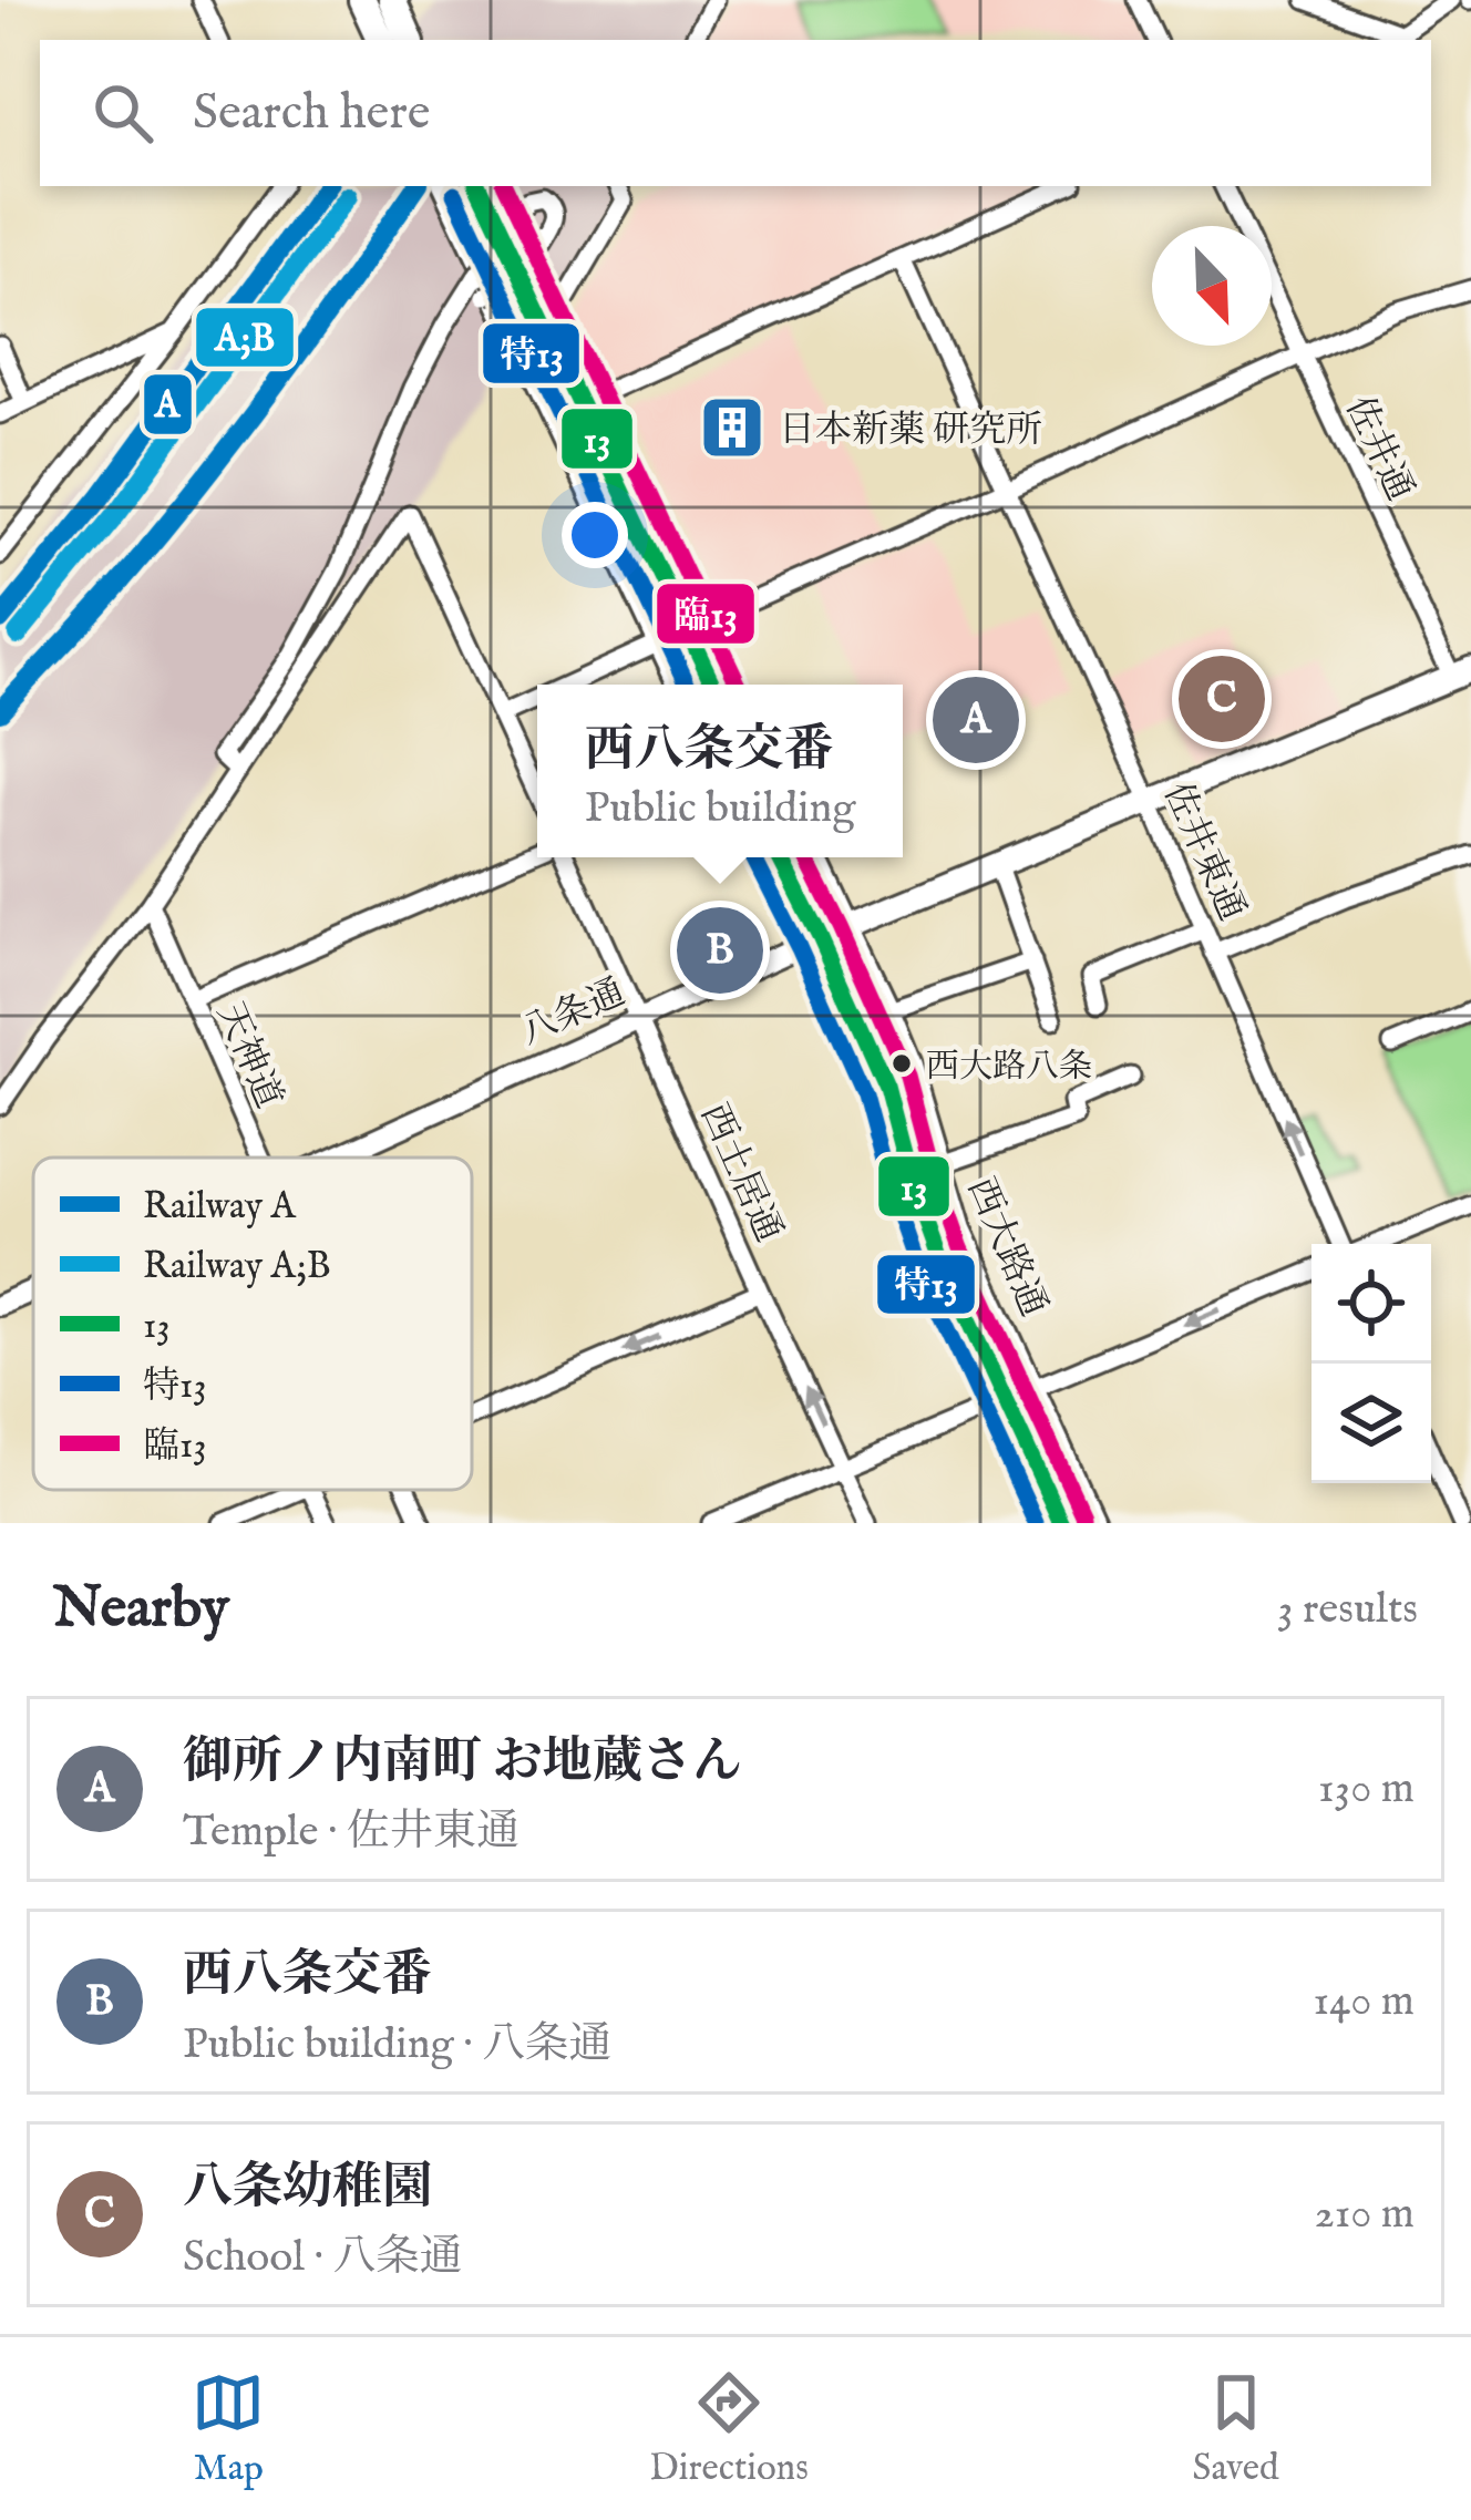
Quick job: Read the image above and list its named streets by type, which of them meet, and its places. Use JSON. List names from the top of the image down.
{
  "streets": {
    "main road": ["八条通", "西大路通"],
    "street": [
      "佐井通",
      "佐井東通",
      "天神道",
      "西土居通"
    ]
  },
  "crossings": [
    ["佐井通", "八条通"],
    ["佐井東通", "八条通"],
    ["八条通", "西土居通"],
    ["八条通", "西大路通"]
  ],
  "places": {
    "building": ["日本新薬 研究所"],
    "other": ["西大路八条"]
  },
  "lines": [
    "rail line A",
    "transit line 13",
    "transit line 臨13",
    "transit line 特13",
    "rail line A;B"
  ],
  "legend": [
    "Railway A",
    "Railway A;B",
    "13",
    "特13",
    "臨13"
  ],
  "north": "bottom right",
  "page": {
    "search": "Search here",
    "pins": ["C", "A", "B"],
    "popup": ["西八条交番", "Public building"],
    "heading": ["Nearby", "3 results"],
    "list": [
      {
        "mark": "A",
        "name": "御所ノ内南町 お地蔵さん",
        "note": "Temple · 佐井東通",
        "value": "130 m"
      },
      {
        "mark": "B",
        "name": "西八条交番",
        "note": "Public building · 八条通",
        "value": "140 m"
      },
      {
        "mark": "C",
        "name": "八条幼稚園",
        "note": "School · 八条通",
        "value": "210 m"
      }
    ],
    "nav": ["Map", "Directions", "Saved"]
  }
}
